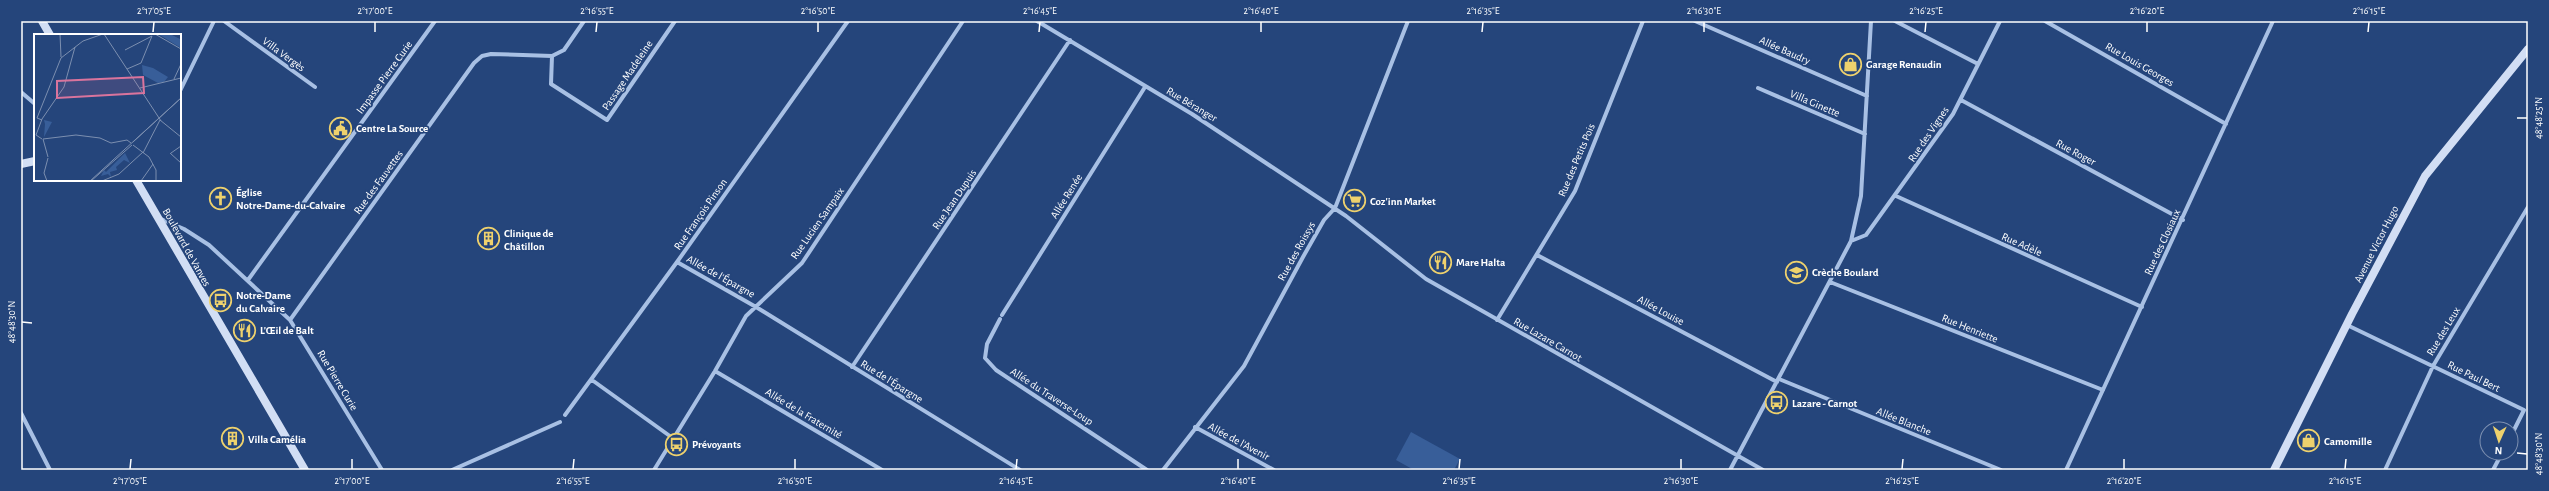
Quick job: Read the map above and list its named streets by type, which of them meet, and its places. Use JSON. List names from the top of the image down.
{
  "streets": {
    "street": [
      "Allée Baudry",
      "Villa Vergès",
      "Rue Louis Georges",
      "Passage Madeleine",
      "Impasse Pierre Curie",
      "Villa Ginette",
      "Rue Béranger",
      "Rue des Vignes",
      "Rue Roger",
      "Rue des Petits Pois",
      "Rue des Fauvettes",
      "Allée Renée",
      "Rue Jean Dupuis",
      "Rue François Pinson",
      "Rue Lucien Sampaix",
      "Rue des Closiaux",
      "Rue Adèle",
      "Avenue Victor Hugo",
      "Boulevard de Vanves",
      "Rue des Roissys",
      "Allée de l'Épargne",
      "Allée Louise",
      "Rue Henriette",
      "Rue des Leux",
      "Rue Lazare Carnot",
      "Rue Paul Bert",
      "Rue Pierre Curie",
      "Rue de l'Épargne",
      "Allée du Traverse-Loup",
      "Allée de la Fraternité",
      "Allée Blanche",
      "Allée de l'Avenir"
    ]
  },
  "crossings": [
    ["Rue Louis Georges", "Rue des Closiaux"],
    ["Passage Madeleine", "Rue des Fauvettes"],
    ["Impasse Pierre Curie", "Rue Pierre Curie"],
    ["Rue Béranger", "Allée Renée"],
    ["Rue Béranger", "Rue Jean Dupuis"],
    ["Rue Béranger", "Rue des Roissys"],
    ["Rue Béranger", "Rue Lazare Carnot"],
    ["Rue des Vignes", "Rue Roger"],
    ["Rue des Vignes", "Rue Adèle"],
    ["Rue Roger", "Rue des Closiaux"],
    ["Rue des Petits Pois", "Allée Louise"],
    ["Rue des Petits Pois", "Rue Lazare Carnot"],
    ["Rue des Fauvettes", "Rue Pierre Curie"],
    ["Rue Jean Dupuis", "Rue de l'Épargne"],
    ["Rue François Pinson", "Allée de l'Épargne"],
    ["Rue Lucien Sampaix", "Allée de l'Épargne"],
    ["Rue Lucien Sampaix", "Rue de l'Épargne"],
    ["Rue Lucien Sampaix", "Allée de la Fraternité"],
    ["Rue des Closiaux", "Rue Adèle"],
    ["Rue des Closiaux", "Rue Henriette"],
    ["Avenue Victor Hugo", "Rue Paul Bert"],
    ["Boulevard de Vanves", "Rue Pierre Curie"],
    ["Rue des Roissys", "Rue Lazare Carnot"],
    ["Rue des Roissys", "Allée de l'Avenir"],
    ["Allée de l'Épargne", "Rue de l'Épargne"],
    ["Allée Louise", "Allée Blanche"],
    ["Rue des Leux", "Rue Paul Bert"]
  ],
  "places": {
    "shop": ["Garage Renaudin", "Camomille"],
    "public building": ["Centre La Source"],
    "church": ["Église Notre-Dame-du-Calvaire"],
    "supermarket": ["Coz'inn Market"],
    "building": ["Clinique de Châtillon", "Villa Camélia"],
    "restaurant": ["Mare Halta", "L'Œil de Balt"],
    "school or university": ["Crèche Boulard"],
    "bus stop": ["Notre-Dame du Calvaire", "Lazare - Carnot", "Prévoyants"]
  },
  "north": "bottom",
  "coordinates": [
    "2°17'05\"E",
    "2°17'00\"E",
    "2°16'55\"E",
    "2°16'50\"E",
    "2°16'45\"E",
    "2°16'40\"E",
    "2°16'35\"E",
    "2°16'30\"E",
    "2°16'25\"E",
    "2°16'20\"E",
    "2°16'15\"E",
    "48°48'25\"N",
    "48°48'30\"N"
  ]
}
